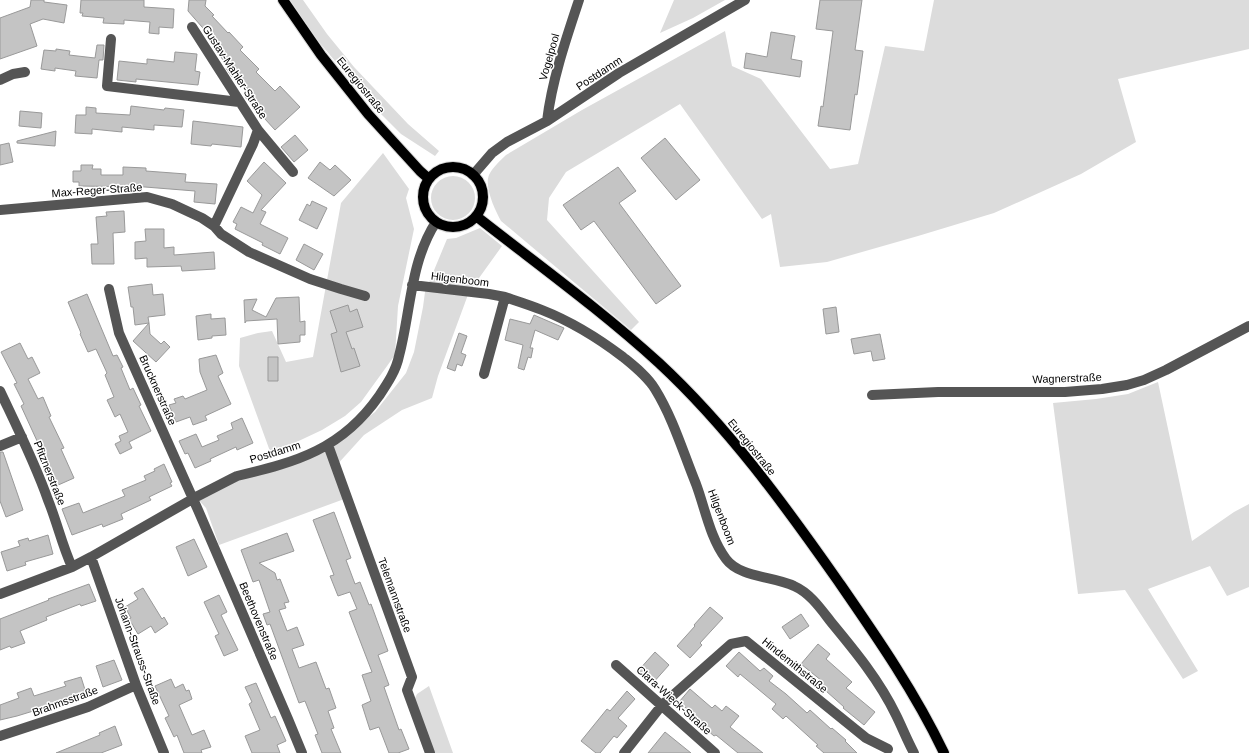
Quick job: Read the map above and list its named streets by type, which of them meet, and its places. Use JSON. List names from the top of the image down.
{
  "streets": {
    "main road": ["Euregiostraße"],
    "street": [
      "Vogelpool",
      "Gustav-Mahler-Straße",
      "Postdamm",
      "Max-Reger-Straße",
      "Hilgenboom",
      "Wagnerstraße",
      "Brucknerstraße",
      "Pfitznerstraße",
      "Telemannstraße",
      "Beethovenstraße",
      "Johann-Strauss-Straße",
      "Hindemithstraße",
      "Clara-Wieck-Straße",
      "Brahmsstraße"
    ]
  },
  "crossings": [
    ["Vogelpool", "Postdamm"],
    ["Gustav-Mahler-Straße", "Max-Reger-Straße"],
    ["Postdamm", "Euregiostraße"],
    ["Postdamm", "Hilgenboom"],
    ["Postdamm", "Brucknerstraße"],
    ["Postdamm", "Pfitznerstraße"],
    ["Postdamm", "Telemannstraße"],
    ["Postdamm", "Beethovenstraße"],
    ["Postdamm", "Johann-Strauss-Straße"],
    ["Brucknerstraße", "Beethovenstraße"],
    ["Johann-Strauss-Straße", "Brahmsstraße"],
    ["Hindemithstraße", "Clara-Wieck-Straße"]
  ]
}
